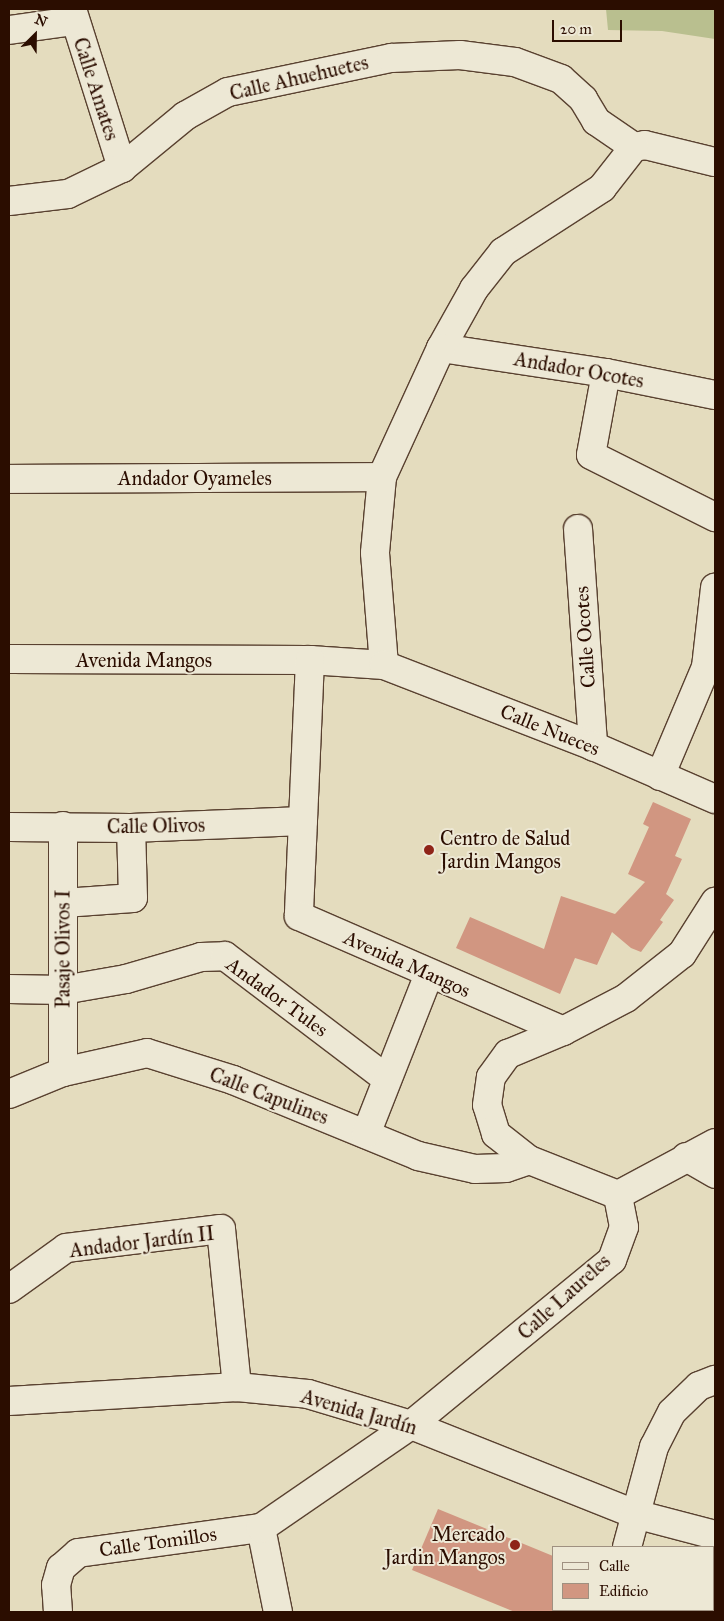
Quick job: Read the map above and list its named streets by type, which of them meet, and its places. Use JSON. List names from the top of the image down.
{
  "streets": {
    "street": [
      "Calle Ahuehuetes",
      "Calle Amates",
      "Andador Ocotes",
      "Andador Oyameles",
      "Calle Ocotes",
      "Avenida Mangos",
      "Calle Nueces",
      "Calle Olivos",
      "Pasaje Olivos I",
      "Andador Tules",
      "Calle Capulines",
      "Andador Jardín II",
      "Calle Laureles",
      "Avenida Jardín",
      "Calle Tomillos"
    ]
  },
  "crossings": [
    ["Calle Ahuehuetes", "Calle Amates"],
    ["Calle Ocotes", "Calle Nueces"],
    ["Avenida Mangos", "Calle Nueces"],
    ["Avenida Mangos", "Calle Olivos"],
    ["Calle Olivos", "Pasaje Olivos I"],
    ["Pasaje Olivos I", "Andador Tules"],
    ["Pasaje Olivos I", "Calle Capulines"],
    ["Andador Jardín II", "Avenida Jardín"],
    ["Calle Laureles", "Avenida Jardín"],
    ["Calle Laureles", "Calle Tomillos"]
  ],
  "places": ["Centro de Salud Jardin Mangos", "Mercado Jardin Mangos"],
  "legend": ["Calle", "Edificio"],
  "scale_bar": "20 m",
  "north": "top right"
}
